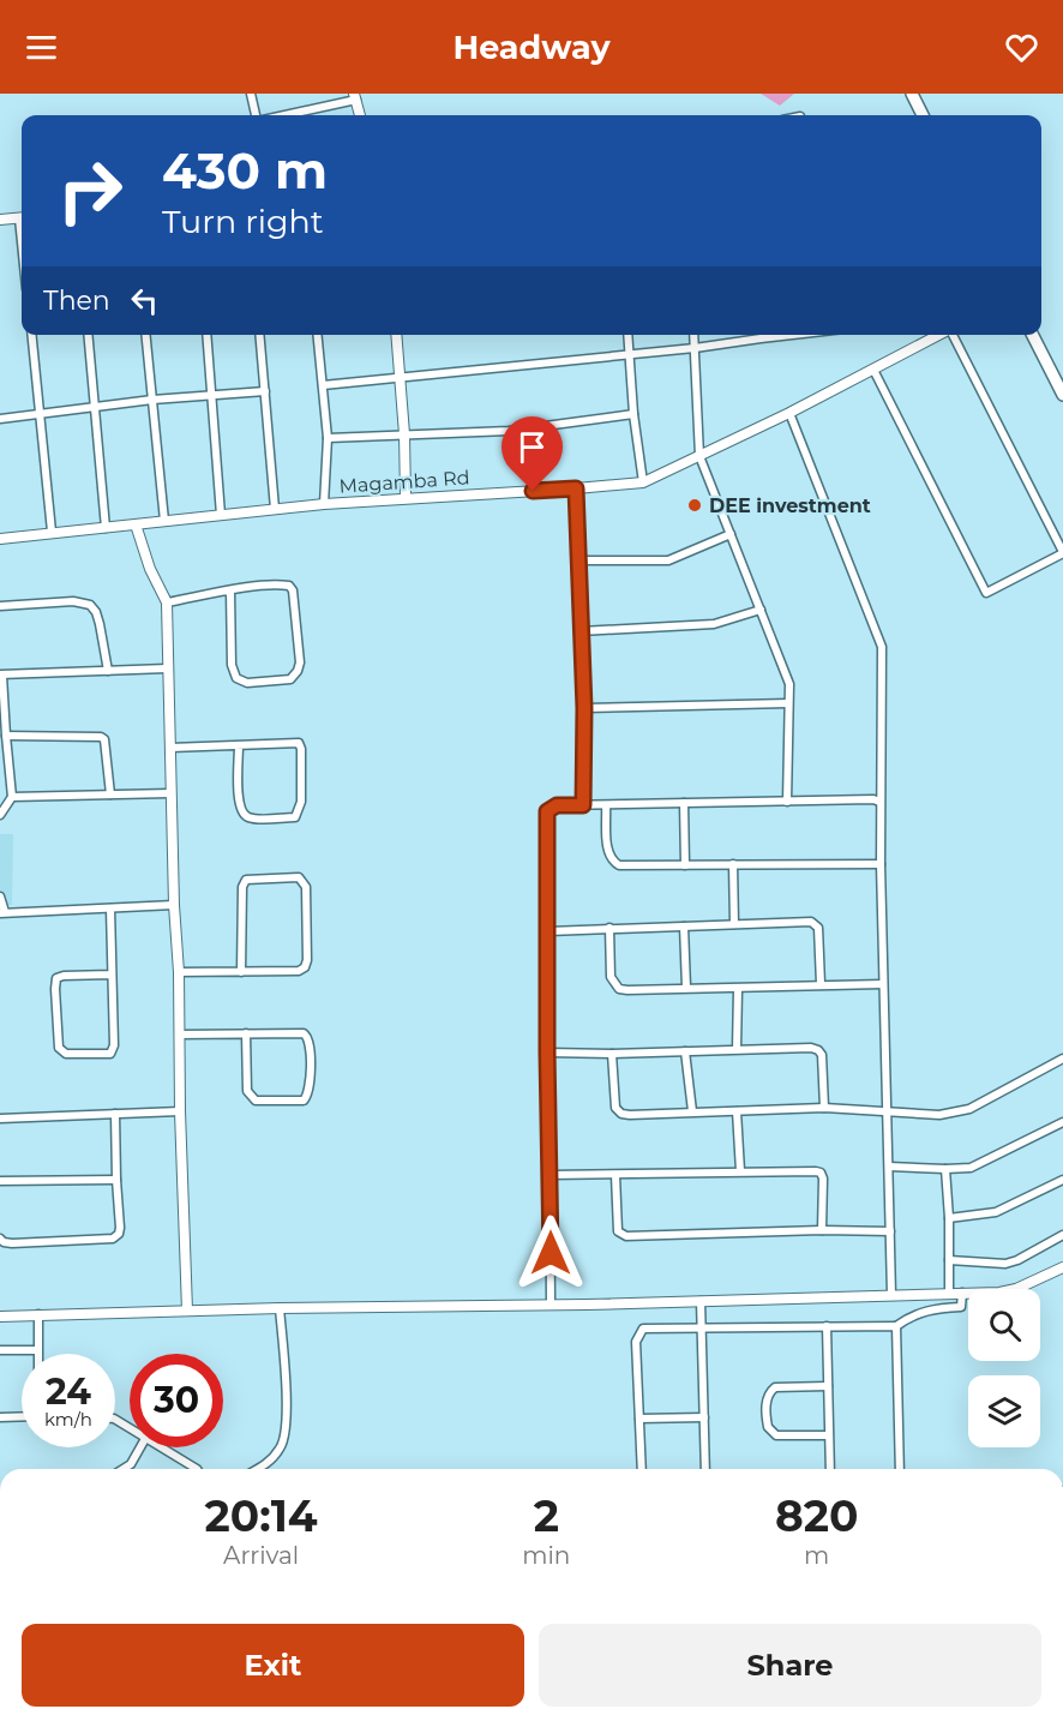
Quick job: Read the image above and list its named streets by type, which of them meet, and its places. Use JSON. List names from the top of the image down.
{
  "streets": {
    "street": ["Magamba Rd"]
  },
  "places": ["DEE investment"],
  "page": {
    "header": "Headway",
    "turn": ["430 m", "Turn right"],
    "then": "Then",
    "speed": "24 km/h",
    "limit": "30",
    "eta": [
      "20:14",
      "Arrival",
      "2",
      "min",
      "820",
      "m"
    ],
    "buttons": ["Exit", "Share"]
  }
}
